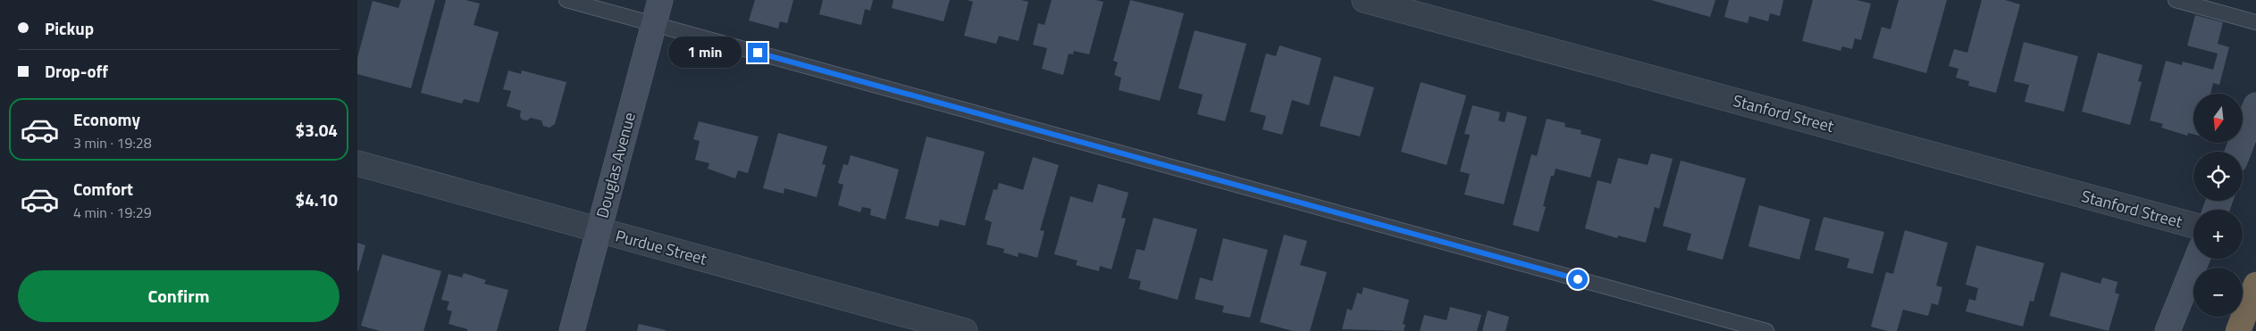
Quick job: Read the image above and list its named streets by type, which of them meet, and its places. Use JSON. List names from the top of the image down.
{
  "streets": {
    "street": ["Stanford Street", "Douglas Avenue", "Purdue Street"]
  },
  "crossings": [
    ["Douglas Avenue", "Purdue Street"]
  ],
  "north": "bottom",
  "page": {
    "banner": ["Pickup", "Drop-off"],
    "bubble": "1 min",
    "map_buttons": ["+", "−"],
    "list": [
      {
        "name": "Economy",
        "note": "3 min · 19:28",
        "value": "$3.04"
      },
      {
        "name": "Comfort",
        "note": "4 min · 19:29",
        "value": "$4.10"
      }
    ],
    "buttons": "Confirm"
  }
}
